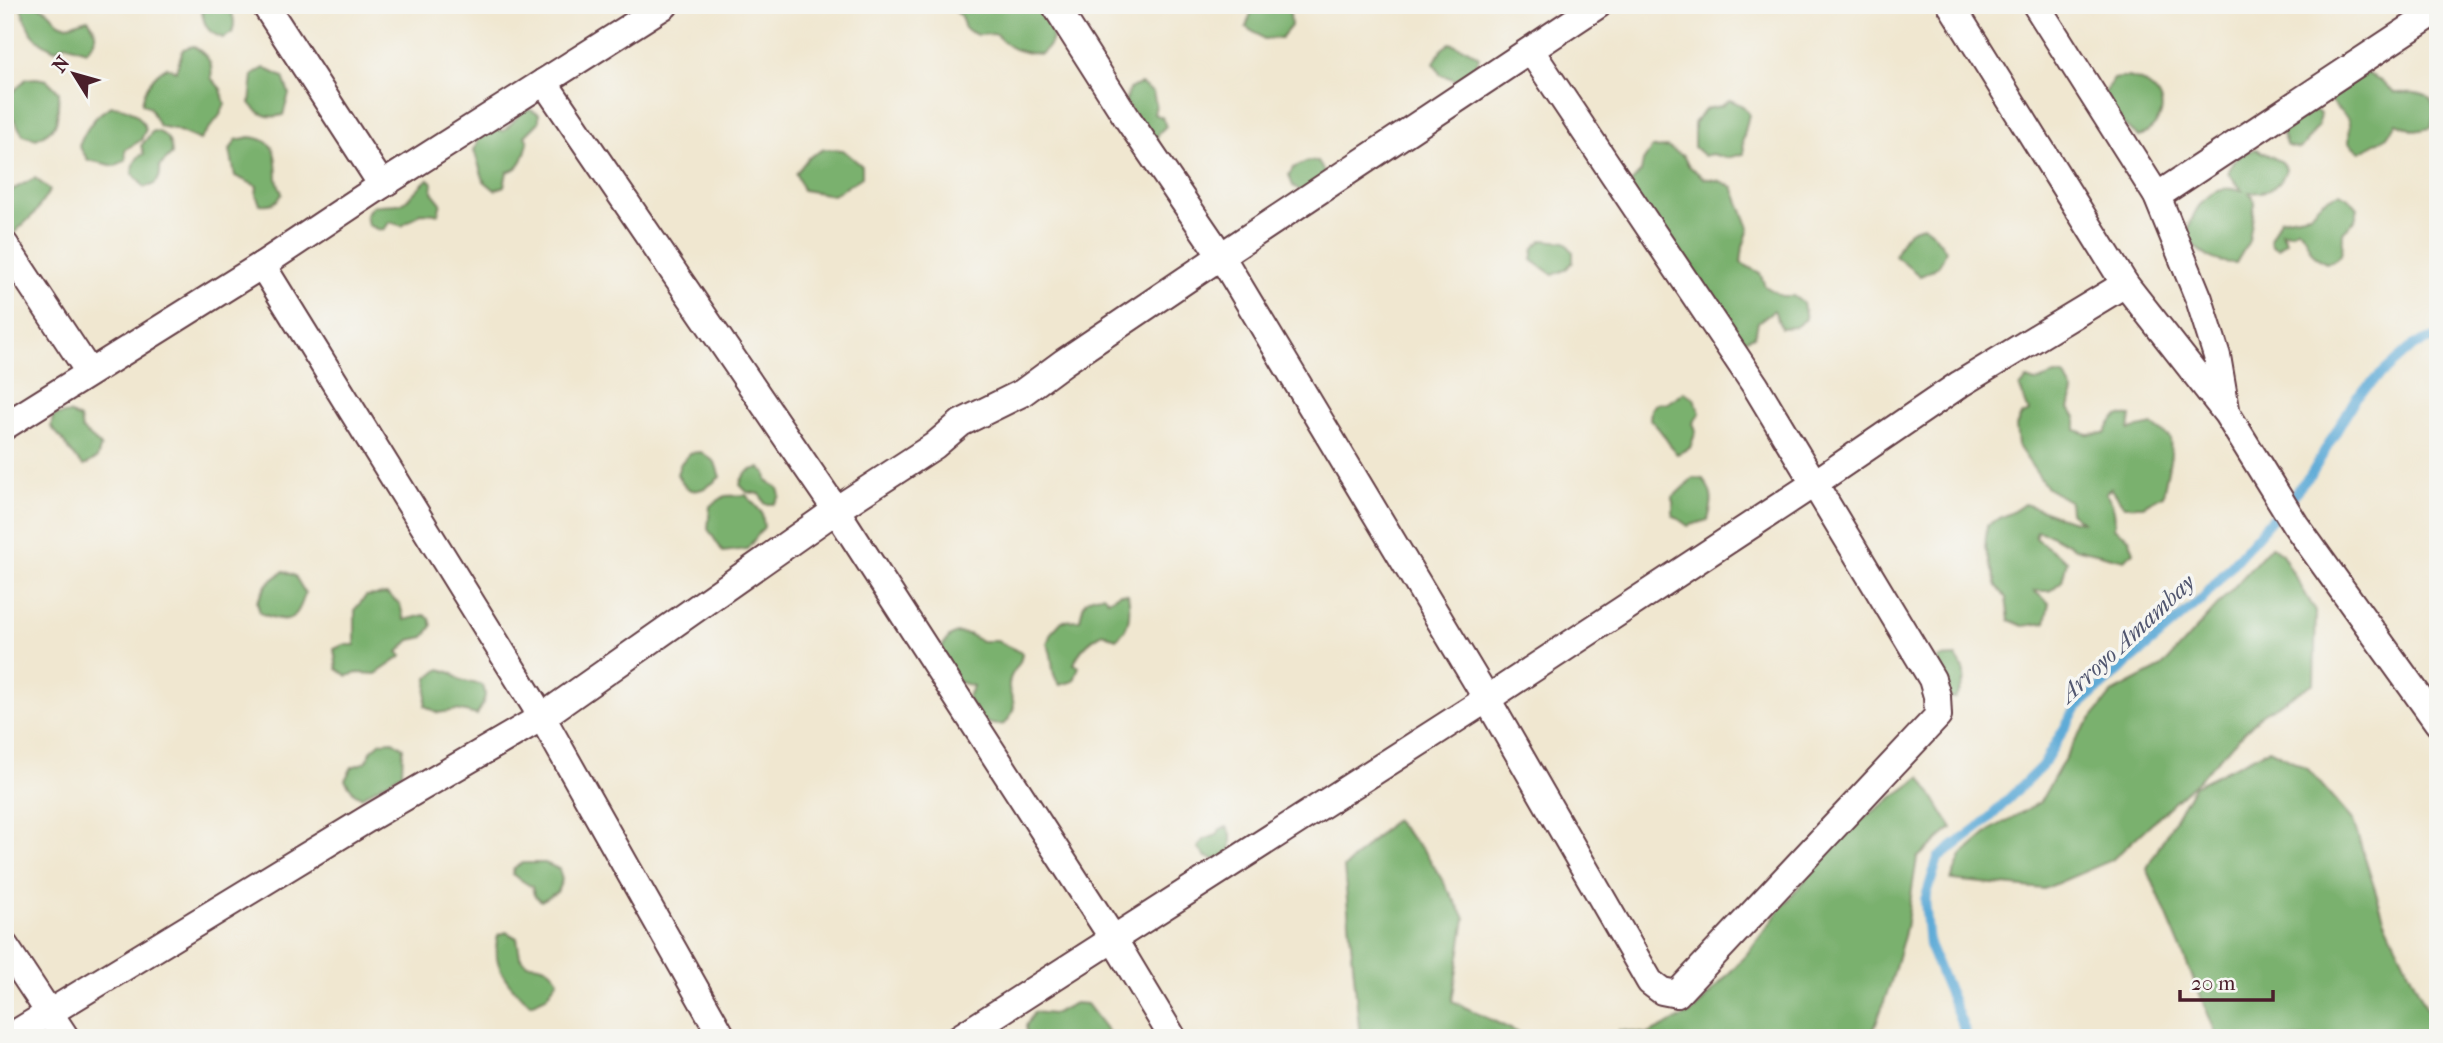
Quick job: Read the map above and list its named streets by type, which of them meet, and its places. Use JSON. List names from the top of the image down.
{
  "water": ["Arroyo Amambay"],
  "scale_bar": "20 m",
  "north": "top left"
}
